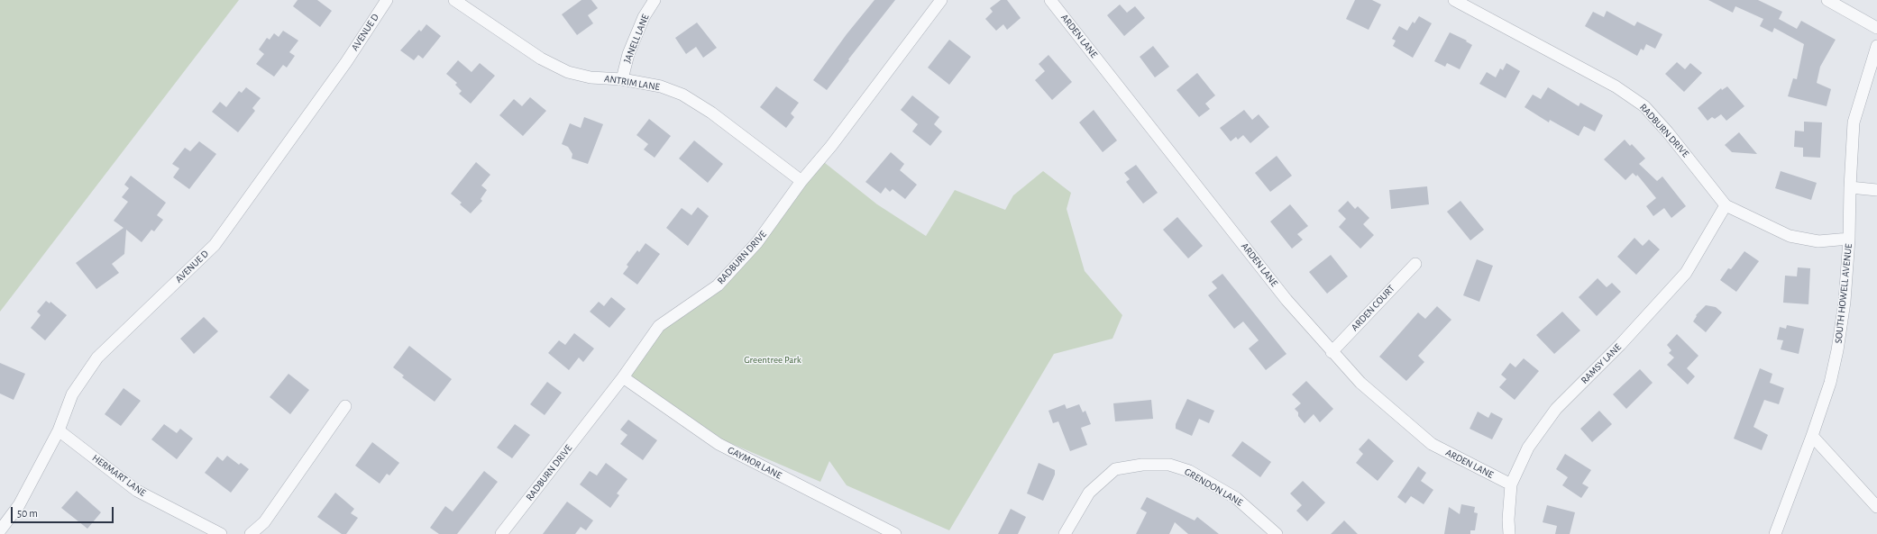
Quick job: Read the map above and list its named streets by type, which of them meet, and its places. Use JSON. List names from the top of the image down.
{
  "streets": {
    "street": [
      "AVENUE D",
      "ARDEN LANE",
      "JANELL LANE",
      "ANTRIM LANE",
      "RADBURN DRIVE",
      "SOUTH HOWELL AVENUE",
      "ARDEN COURT",
      "RAMSY LANE",
      "GAYMOR LANE",
      "HERMART LANE",
      "GRENDON LANE"
    ]
  },
  "crossings": [
    ["AVENUE D", "HERMART LANE"],
    ["ARDEN LANE", "ARDEN COURT"],
    ["ARDEN LANE", "RAMSY LANE"],
    ["JANELL LANE", "ANTRIM LANE"],
    ["ANTRIM LANE", "RADBURN DRIVE"],
    ["RADBURN DRIVE", "SOUTH HOWELL AVENUE"],
    ["RADBURN DRIVE", "RAMSY LANE"],
    ["RADBURN DRIVE", "GAYMOR LANE"]
  ],
  "parks": ["Greentree Park"],
  "scale_bar": "50 m"
}
